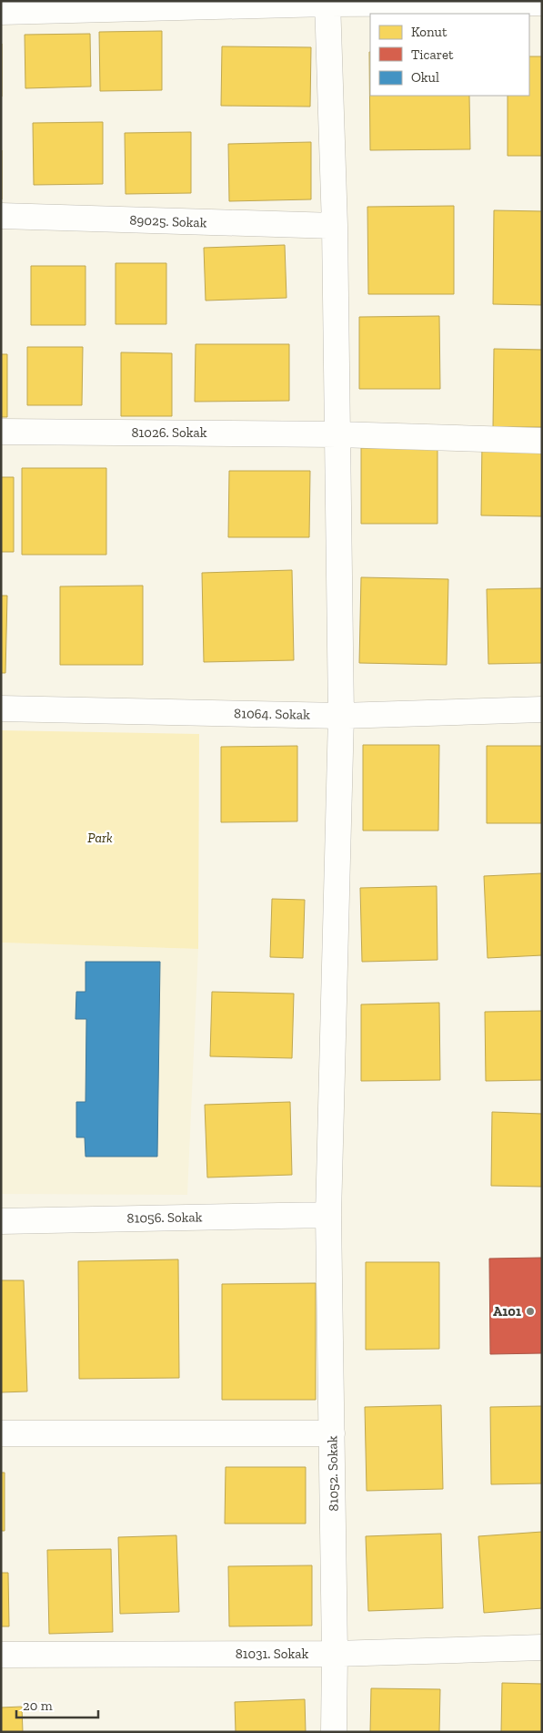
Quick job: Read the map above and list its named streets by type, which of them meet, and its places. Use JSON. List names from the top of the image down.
{
  "streets": {
    "street": [
      "89025. Sokak",
      "81026. Sokak",
      "81064. Sokak",
      "81056. Sokak",
      "81052. Sokak",
      "81031. Sokak"
    ]
  },
  "crossings": [
    ["89025. Sokak", "81052. Sokak"],
    ["81026. Sokak", "81052. Sokak"],
    ["81064. Sokak", "81052. Sokak"],
    ["81056. Sokak", "81052. Sokak"],
    ["81052. Sokak", "81031. Sokak"]
  ],
  "parks": ["Park"],
  "places": ["A101"],
  "legend": ["Konut", "Ticaret", "Okul"],
  "scale_bar": "20 m"
}
